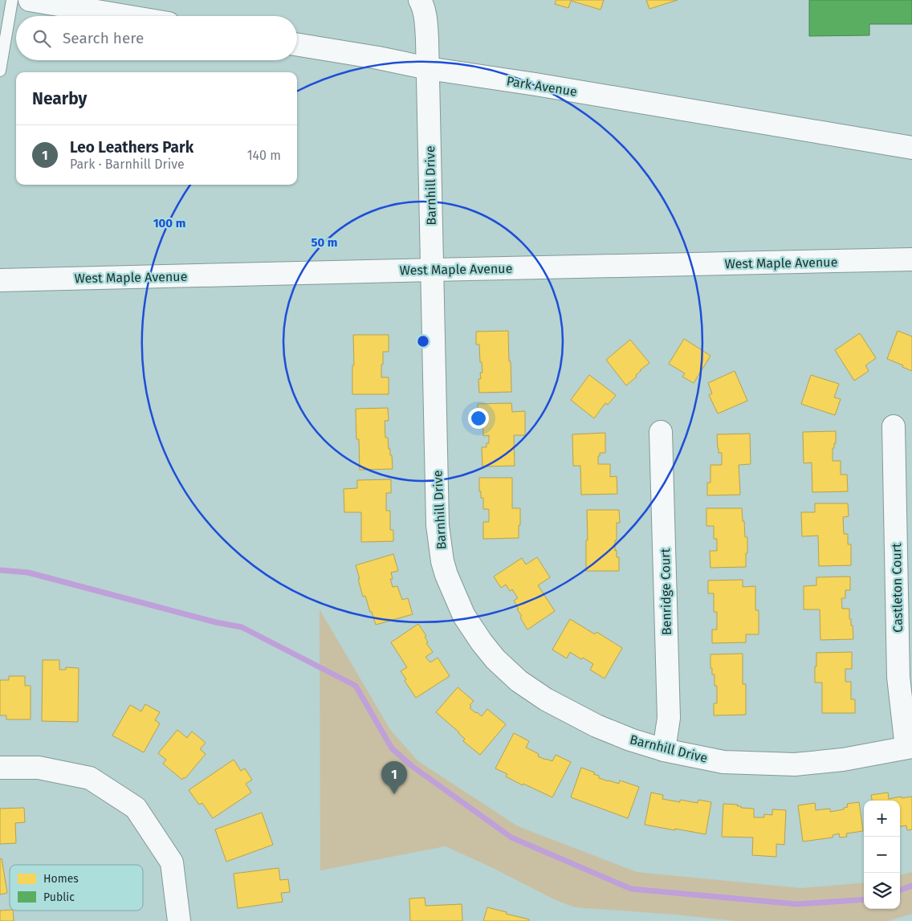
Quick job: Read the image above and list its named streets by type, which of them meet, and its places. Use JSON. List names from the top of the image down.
{
  "streets": {
    "street": [
      "Park Avenue",
      "Barnhill Drive",
      "West Maple Avenue",
      "Castleton Court",
      "Benridge Court"
    ]
  },
  "crossings": [
    ["Park Avenue", "Barnhill Drive"],
    ["Barnhill Drive", "West Maple Avenue"],
    ["Barnhill Drive", "Castleton Court"],
    ["Barnhill Drive", "Benridge Court"]
  ],
  "legend": ["Homes", "Public"],
  "page": {
    "search": "Search here",
    "heading": "Nearby",
    "list": [
      {
        "mark": "1",
        "name": "Leo Leathers Park",
        "note": "Park · Barnhill Drive",
        "value": "140 m"
      }
    ],
    "pins": "1",
    "map_buttons": ["+", "−"]
  },
  "rings": ["100 m", "50 m"]
}
